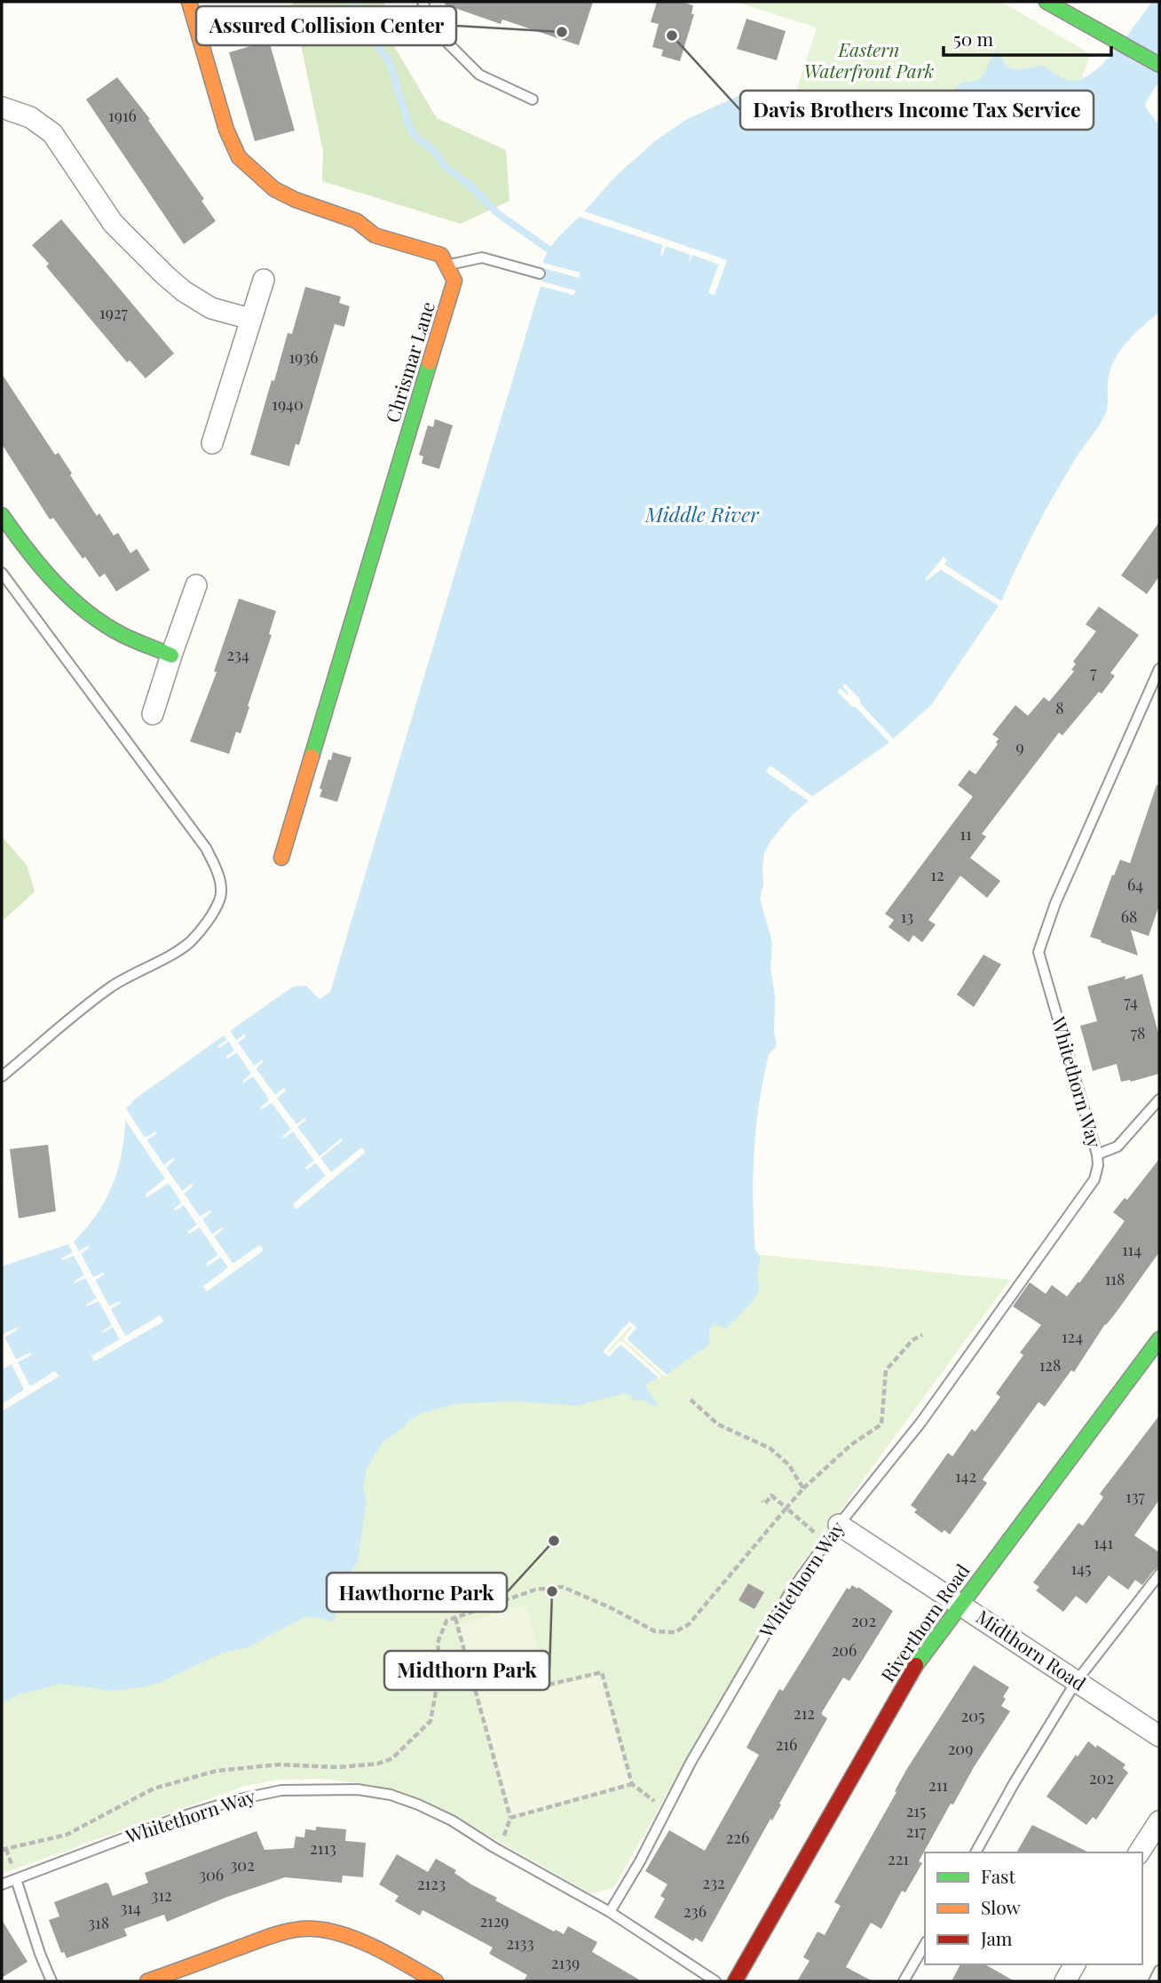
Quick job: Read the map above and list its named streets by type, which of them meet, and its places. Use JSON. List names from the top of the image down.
{
  "streets": {
    "street": ["Chrismar Lane", "Riverthorn Road", "Midthorn Road"],
    "lane": ["Whitethorn Way"]
  },
  "crossings": [
    ["Whitethorn Way", "Midthorn Road"],
    ["Riverthorn Road", "Midthorn Road"]
  ],
  "water": ["Middle River"],
  "parks": ["Eastern Waterfront Park"],
  "places": [
    "Assured Collision Center",
    "Davis Brothers Income Tax Service",
    "Hawthorne Park",
    "Midthorn Park"
  ],
  "house_numbers": [
    "1916",
    "1927",
    "1936",
    "1940",
    "234",
    "7",
    "8",
    "9",
    "11",
    "12",
    "64",
    "13",
    "68",
    "74",
    "78",
    "114",
    "118",
    "124",
    "128",
    "142",
    "137",
    "141",
    "145",
    "202",
    "206",
    "212",
    "205",
    "216",
    "209",
    "202",
    "211",
    "215",
    "217",
    "226",
    "2113",
    "221",
    "302",
    "306",
    "232",
    "2123",
    "312",
    "314",
    "236",
    "2129",
    "318",
    "2133",
    "2139"
  ],
  "legend": ["Fast", "Slow", "Jam"],
  "scale_bar": "50 m"
}
